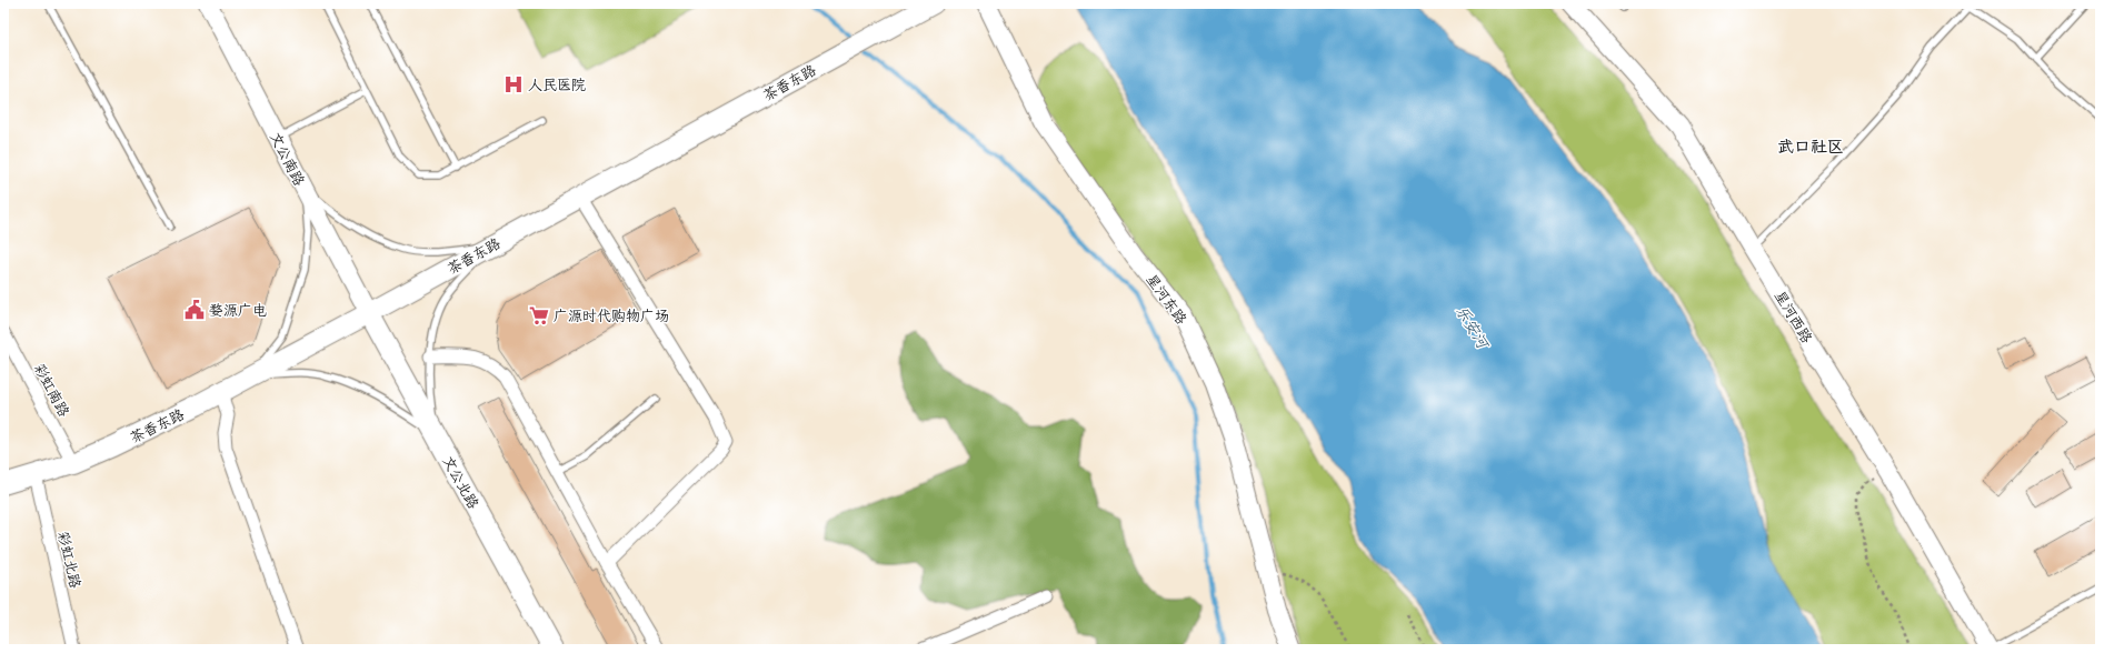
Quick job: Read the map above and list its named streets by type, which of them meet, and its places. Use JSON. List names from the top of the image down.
{
  "streets": {
    "main road": ["茶香东路", "文公北路"],
    "street": [
      "文公南路",
      "星河东路",
      "星河西路",
      "彩虹南路",
      "彩虹北路"
    ]
  },
  "crossings": [
    ["茶香东路", "文公南路"],
    ["茶香东路", "彩虹南路"],
    ["茶香东路", "文公北路"],
    ["茶香东路", "彩虹北路"],
    ["文公南路", "文公北路"]
  ],
  "districts": ["武口社区"],
  "water": ["乐安河"],
  "places": {
    "hospital": ["人民医院"],
    "public building": ["婺源广电"],
    "supermarket": ["广源时代购物广场"]
  }
}
